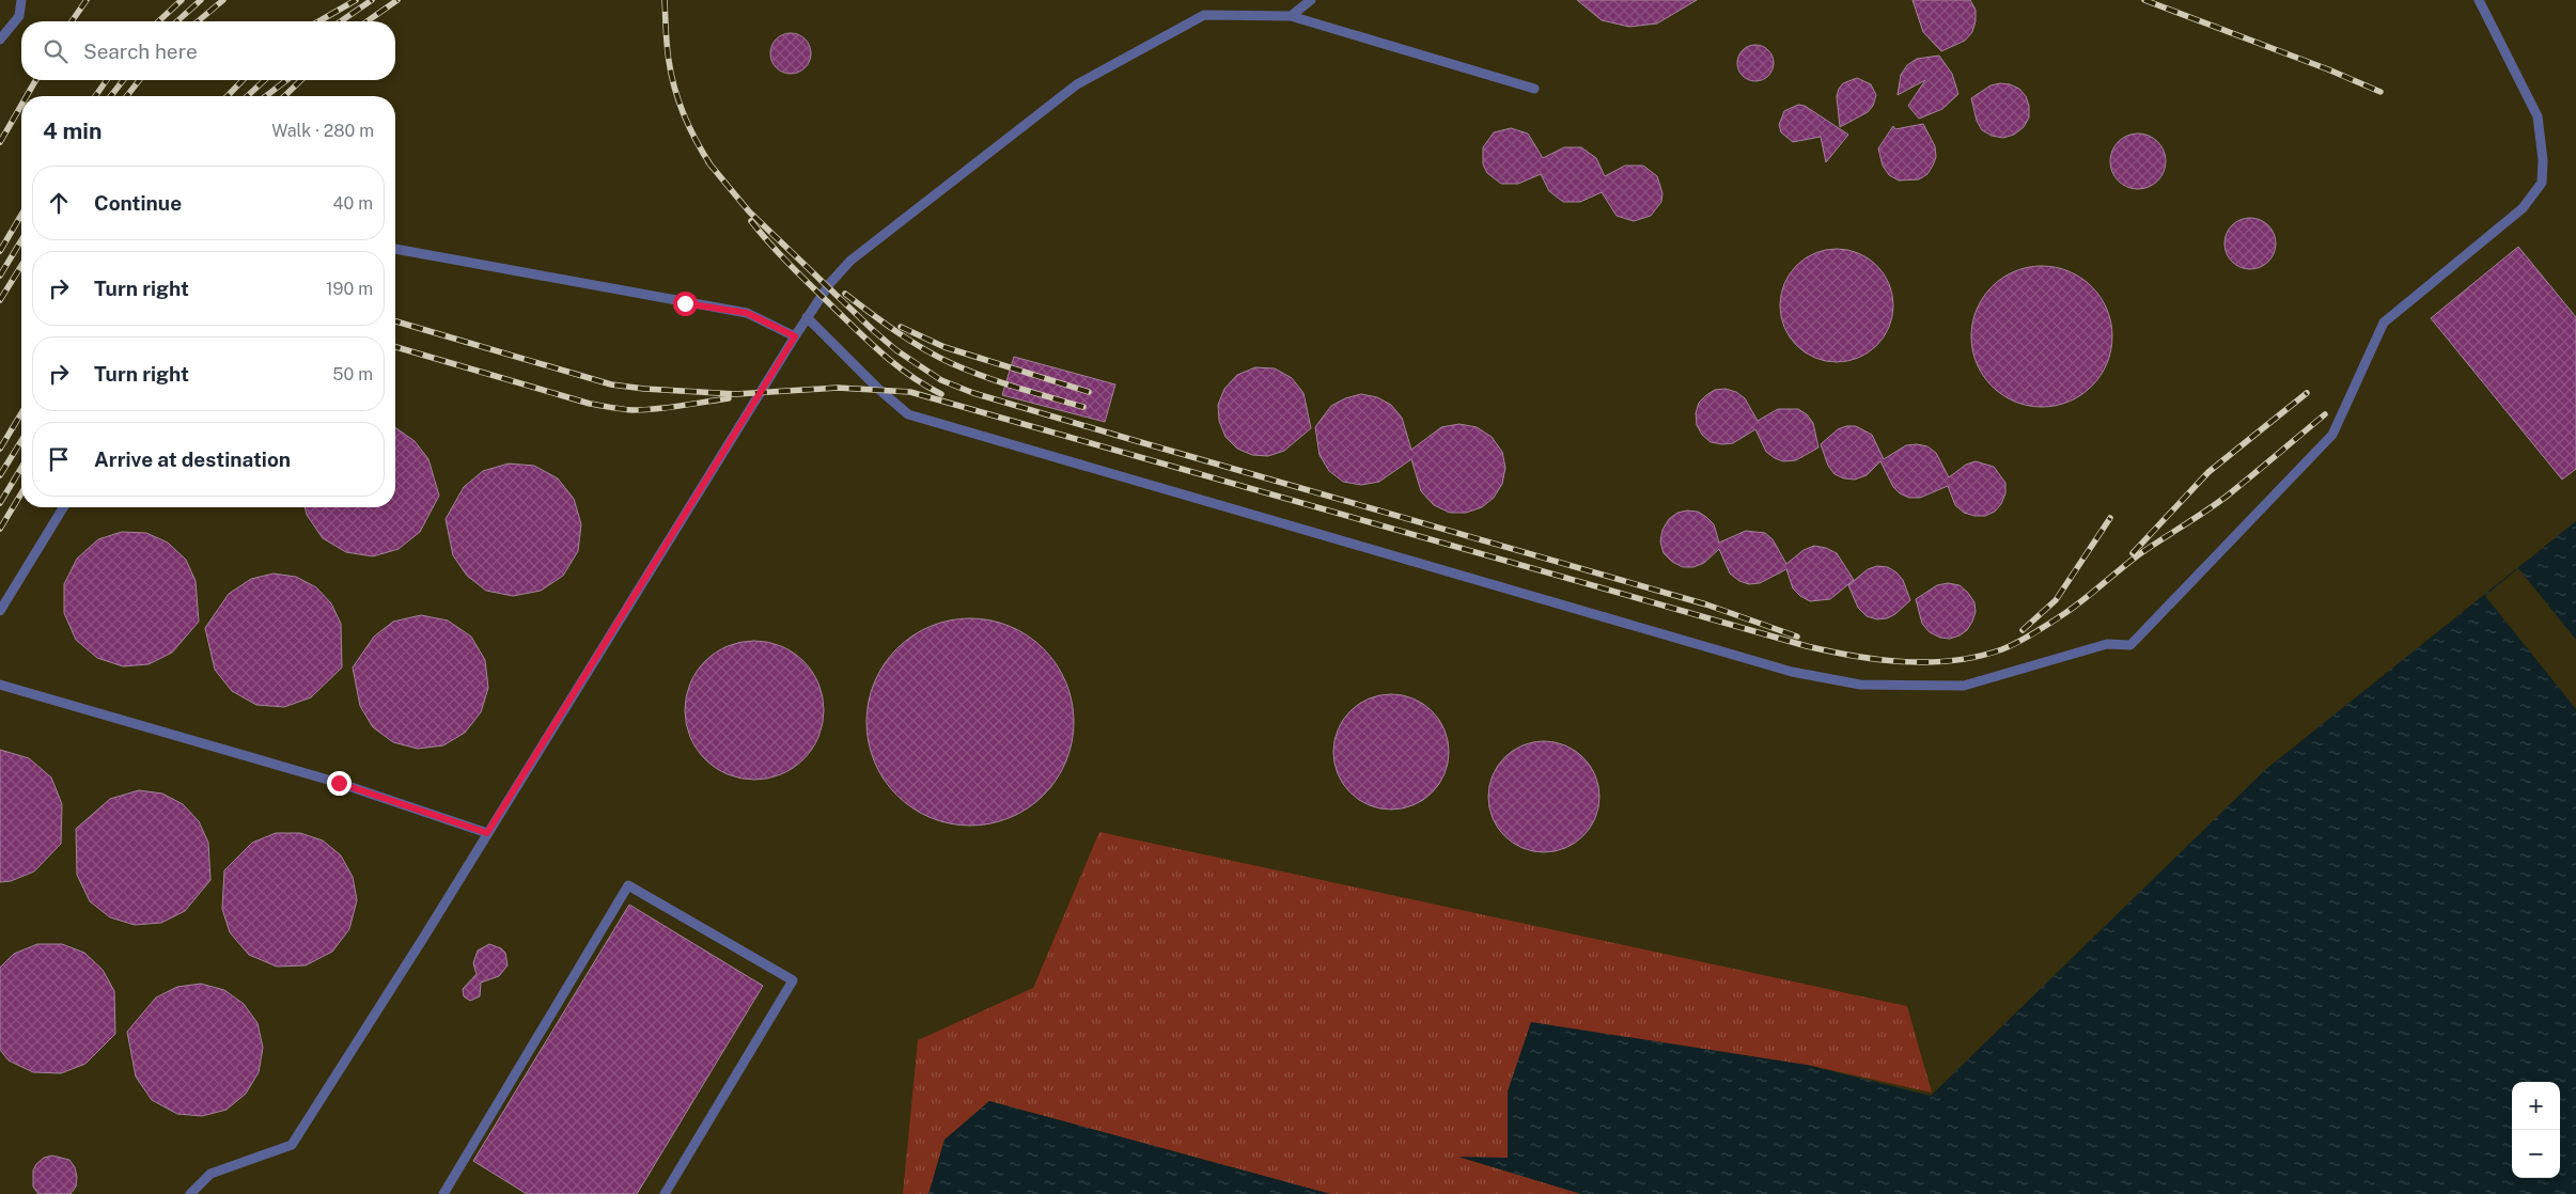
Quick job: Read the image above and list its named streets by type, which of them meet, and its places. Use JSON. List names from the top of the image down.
{
  "page": {
    "search": "Search here",
    "heading": ["4 min", "Walk · 280 m"],
    "list": [
      ["Continue", "40 m"],
      ["Turn right", "190 m"],
      ["Turn right", "50 m"],
      "Arrive at destination"
    ],
    "map_buttons": ["+", "−"]
  }
}
